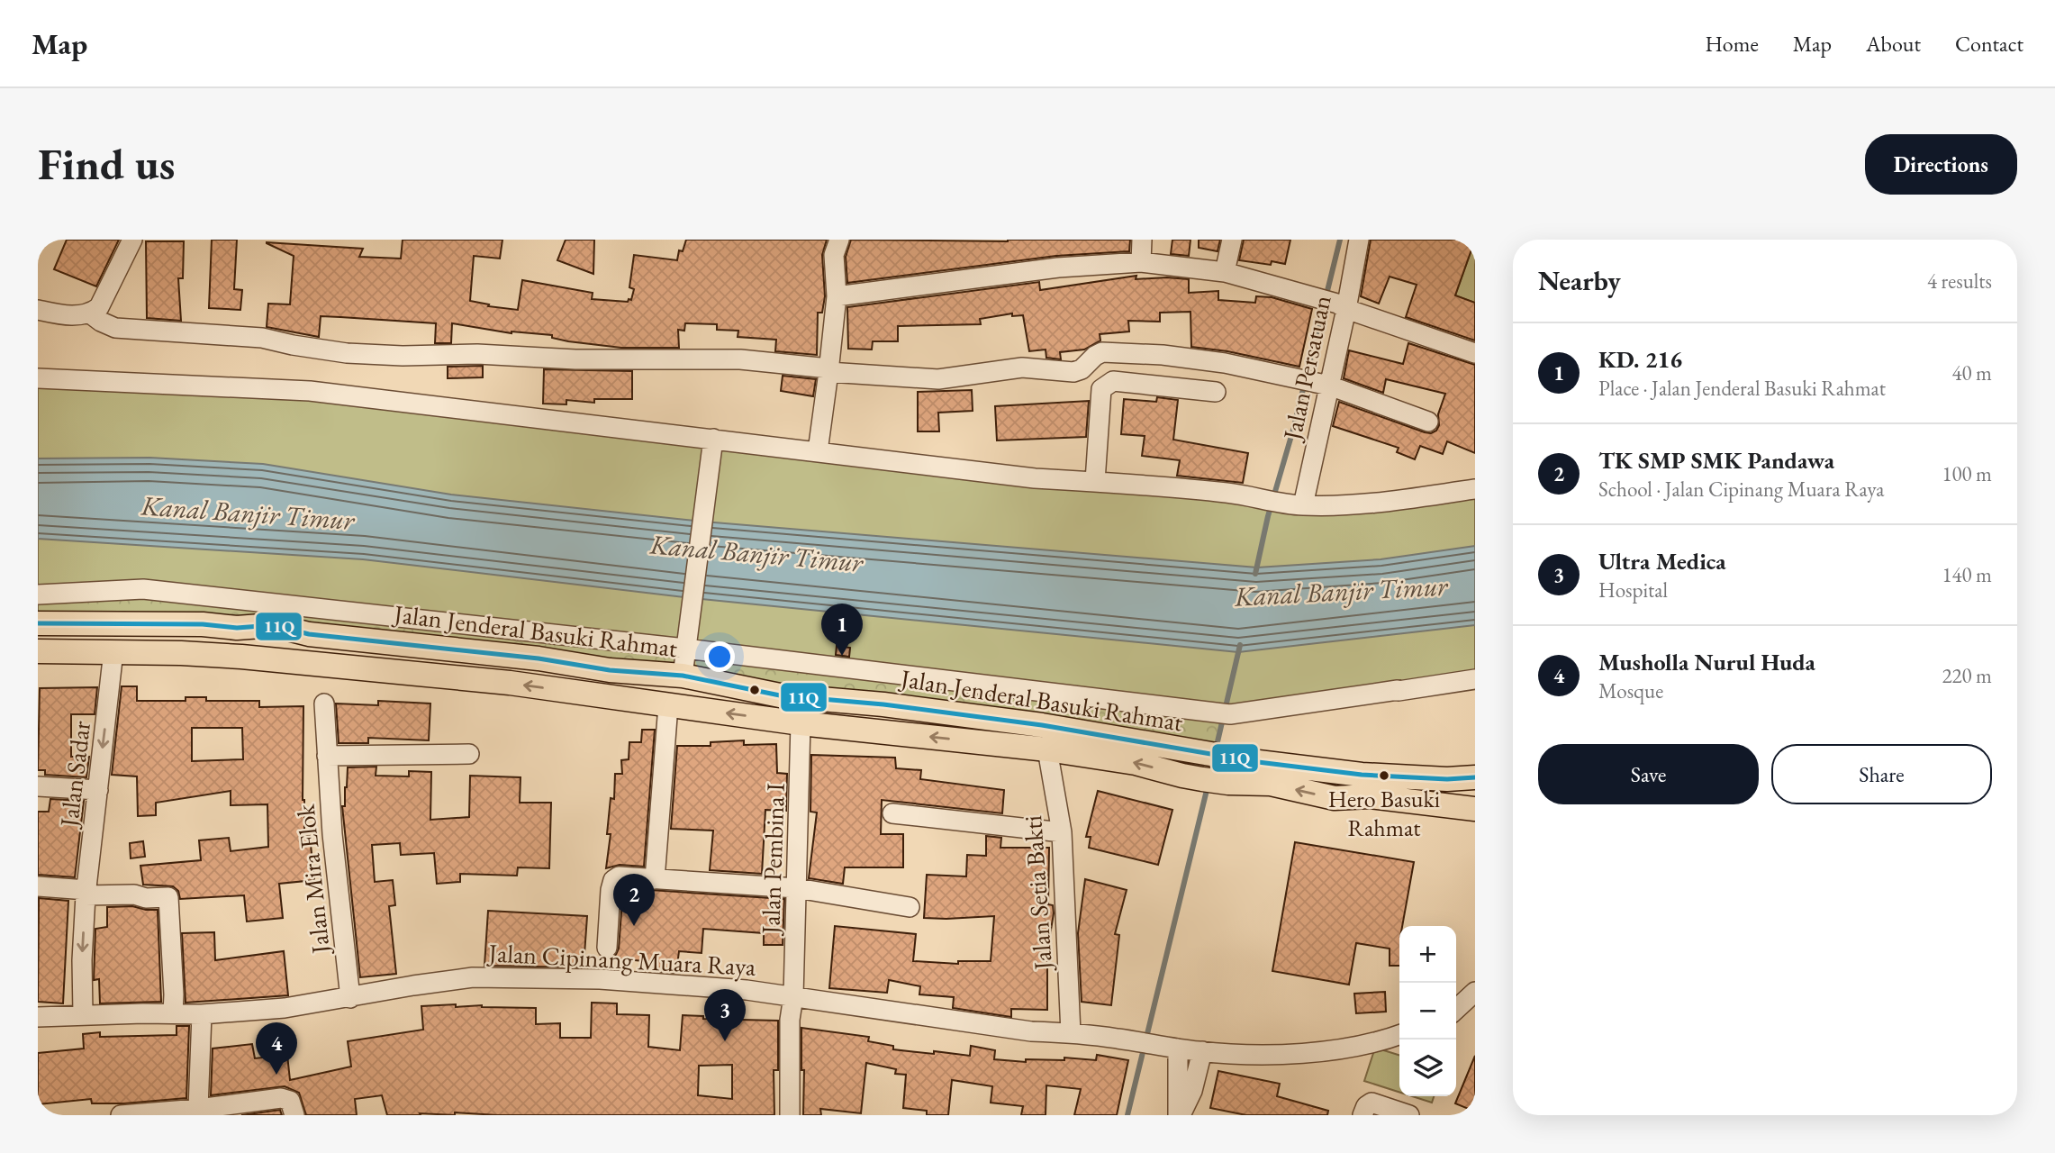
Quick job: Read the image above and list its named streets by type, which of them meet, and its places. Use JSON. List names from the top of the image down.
{
  "streets": {
    "main road": ["Jalan Jenderal Basuki Rahmat"],
    "street": [
      "Jalan Persatuan",
      "Jalan Sadar",
      "Jalan Pembina I",
      "Jalan Mira Elok",
      "Jalan Setia Bakti",
      "Jalan Cipinang Muara Raya"
    ]
  },
  "crossings": [
    ["Jalan Jenderal Basuki Rahmat", "Jalan Sadar"],
    ["Jalan Jenderal Basuki Rahmat", "Jalan Pembina I"],
    ["Jalan Jenderal Basuki Rahmat", "Jalan Setia Bakti"],
    ["Jalan Sadar", "Jalan Cipinang Muara Raya"],
    ["Jalan Pembina I", "Jalan Cipinang Muara Raya"],
    ["Jalan Mira Elok", "Jalan Cipinang Muara Raya"],
    ["Jalan Setia Bakti", "Jalan Cipinang Muara Raya"]
  ],
  "one_way": ["Jalan Sadar"],
  "water": ["Kanal Banjir Timur"],
  "places": ["Hero Basuki Rahmat"],
  "lines": ["transit line 11Q"],
  "page": {
    "header": "Map",
    "nav": [
      "Home",
      "Map",
      "About",
      "Contact"
    ],
    "buttons": [
      "Directions",
      ["Save", "Share"]
    ],
    "title": "Find us",
    "heading": ["Nearby", "4 results"],
    "list": [
      {
        "mark": "1",
        "name": "KD. 216",
        "note": "Place · Jalan Jenderal Basuki Rahmat",
        "value": "40 m"
      },
      {
        "mark": "2",
        "name": "TK SMP SMK Pandawa",
        "note": "School · Jalan Cipinang Muara Raya",
        "value": "100 m"
      },
      {
        "mark": "3",
        "name": "Ultra Medica",
        "note": "Hospital",
        "value": "140 m"
      },
      {
        "mark": "4",
        "name": "Musholla Nurul Huda",
        "note": "Mosque",
        "value": "220 m"
      }
    ],
    "pins": [
      "1",
      "2",
      "3",
      "4"
    ],
    "map_buttons": ["+", "−"]
  }
}
